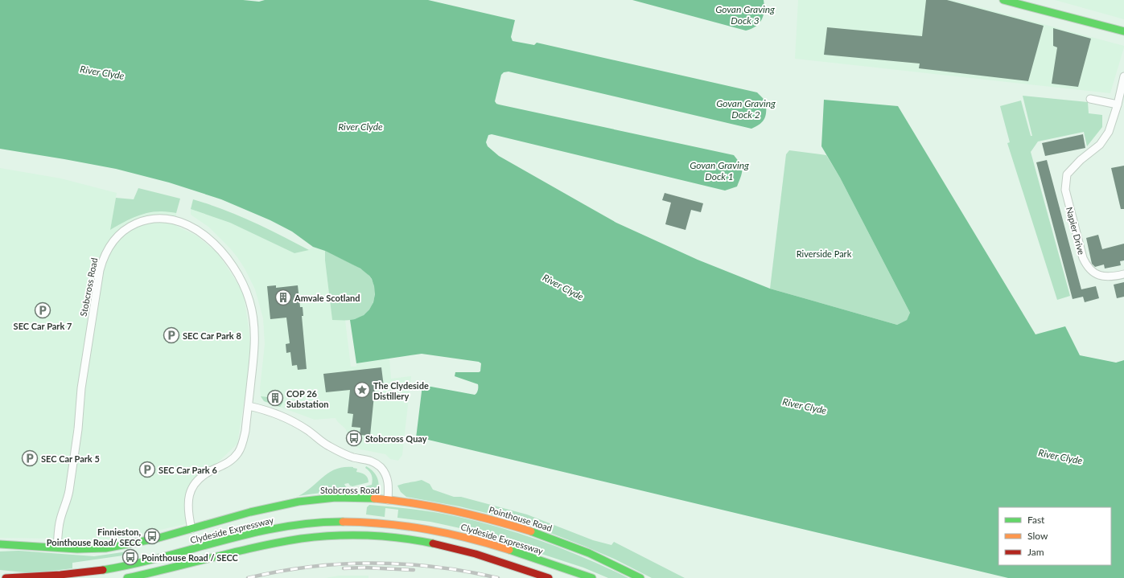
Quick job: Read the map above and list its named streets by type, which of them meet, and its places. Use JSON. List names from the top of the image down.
{
  "streets": {
    "main road": ["Stobcross Road", "Pointhouse Road", "Clydeside Expressway"],
    "street": ["Napier Drive"]
  },
  "crossings": [
    ["Stobcross Road", "Pointhouse Road"]
  ],
  "water": [
    "Govan Graving Dock 3",
    "River Clyde",
    "Govan Graving Dock 2",
    "Govan Graving Dock 1"
  ],
  "parks": ["Riverside Park"],
  "places": {
    "building": ["Amvale Scotland", "COP 26 Substation"],
    "parking": [
      "SEC Car Park 7",
      "SEC Car Park 8",
      "SEC Car Park 5",
      "SEC Car Park 6"
    ],
    "place": ["The Clydeside Distillery"],
    "bus stop": ["Stobcross Quay", "Finnieston, Pointhouse Road/ SECC", "Pointhouse Road / SECC"]
  },
  "legend": ["Fast", "Slow", "Jam"]
}
